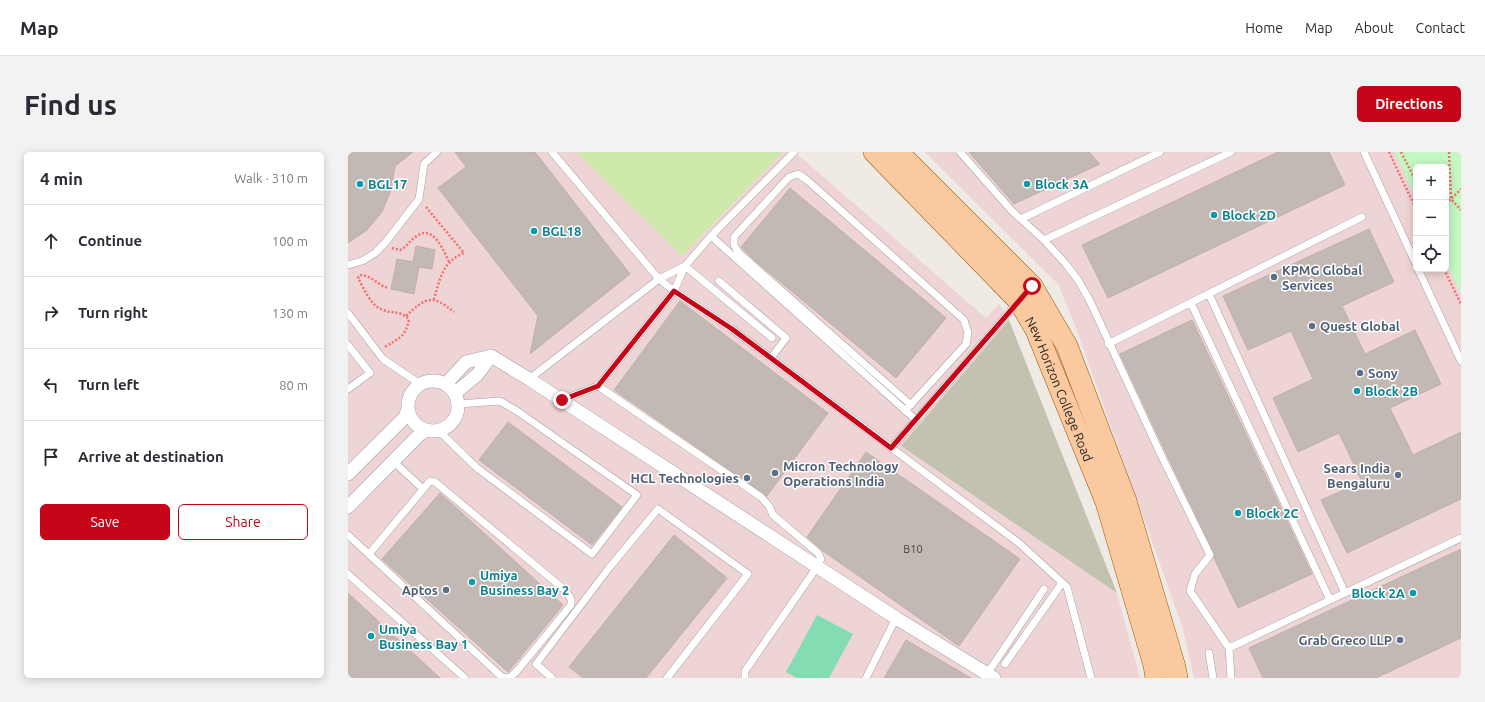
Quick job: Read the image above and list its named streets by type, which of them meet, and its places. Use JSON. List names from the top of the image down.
{
  "streets": {
    "main road": ["New Horizon College Road"]
  },
  "places": [
    "BGL17",
    "Block 3A",
    "Block 2D",
    "BGL18",
    "KPMG Global Services",
    "Quest Global",
    "Sony",
    "Block 2B",
    "Micron Technology Operations India",
    "Sears India Bengaluru",
    "HCL Technologies",
    "Block 2C",
    "Umiya Business Bay 2",
    "Aptos",
    "Block 2A",
    "Umiya Business Bay 1",
    "Grab Greco LLP"
  ],
  "house_numbers": ["B10"],
  "page": {
    "header": "Map",
    "nav": [
      "Home",
      "Map",
      "About",
      "Contact"
    ],
    "buttons": [
      "Directions",
      ["Save", "Share"]
    ],
    "title": "Find us",
    "heading": ["4 min", "Walk · 310 m"],
    "map_buttons": ["+", "−"],
    "list": [
      ["Continue", "100 m"],
      ["Turn right", "130 m"],
      ["Turn left", "80 m"],
      "Arrive at destination"
    ]
  }
}
